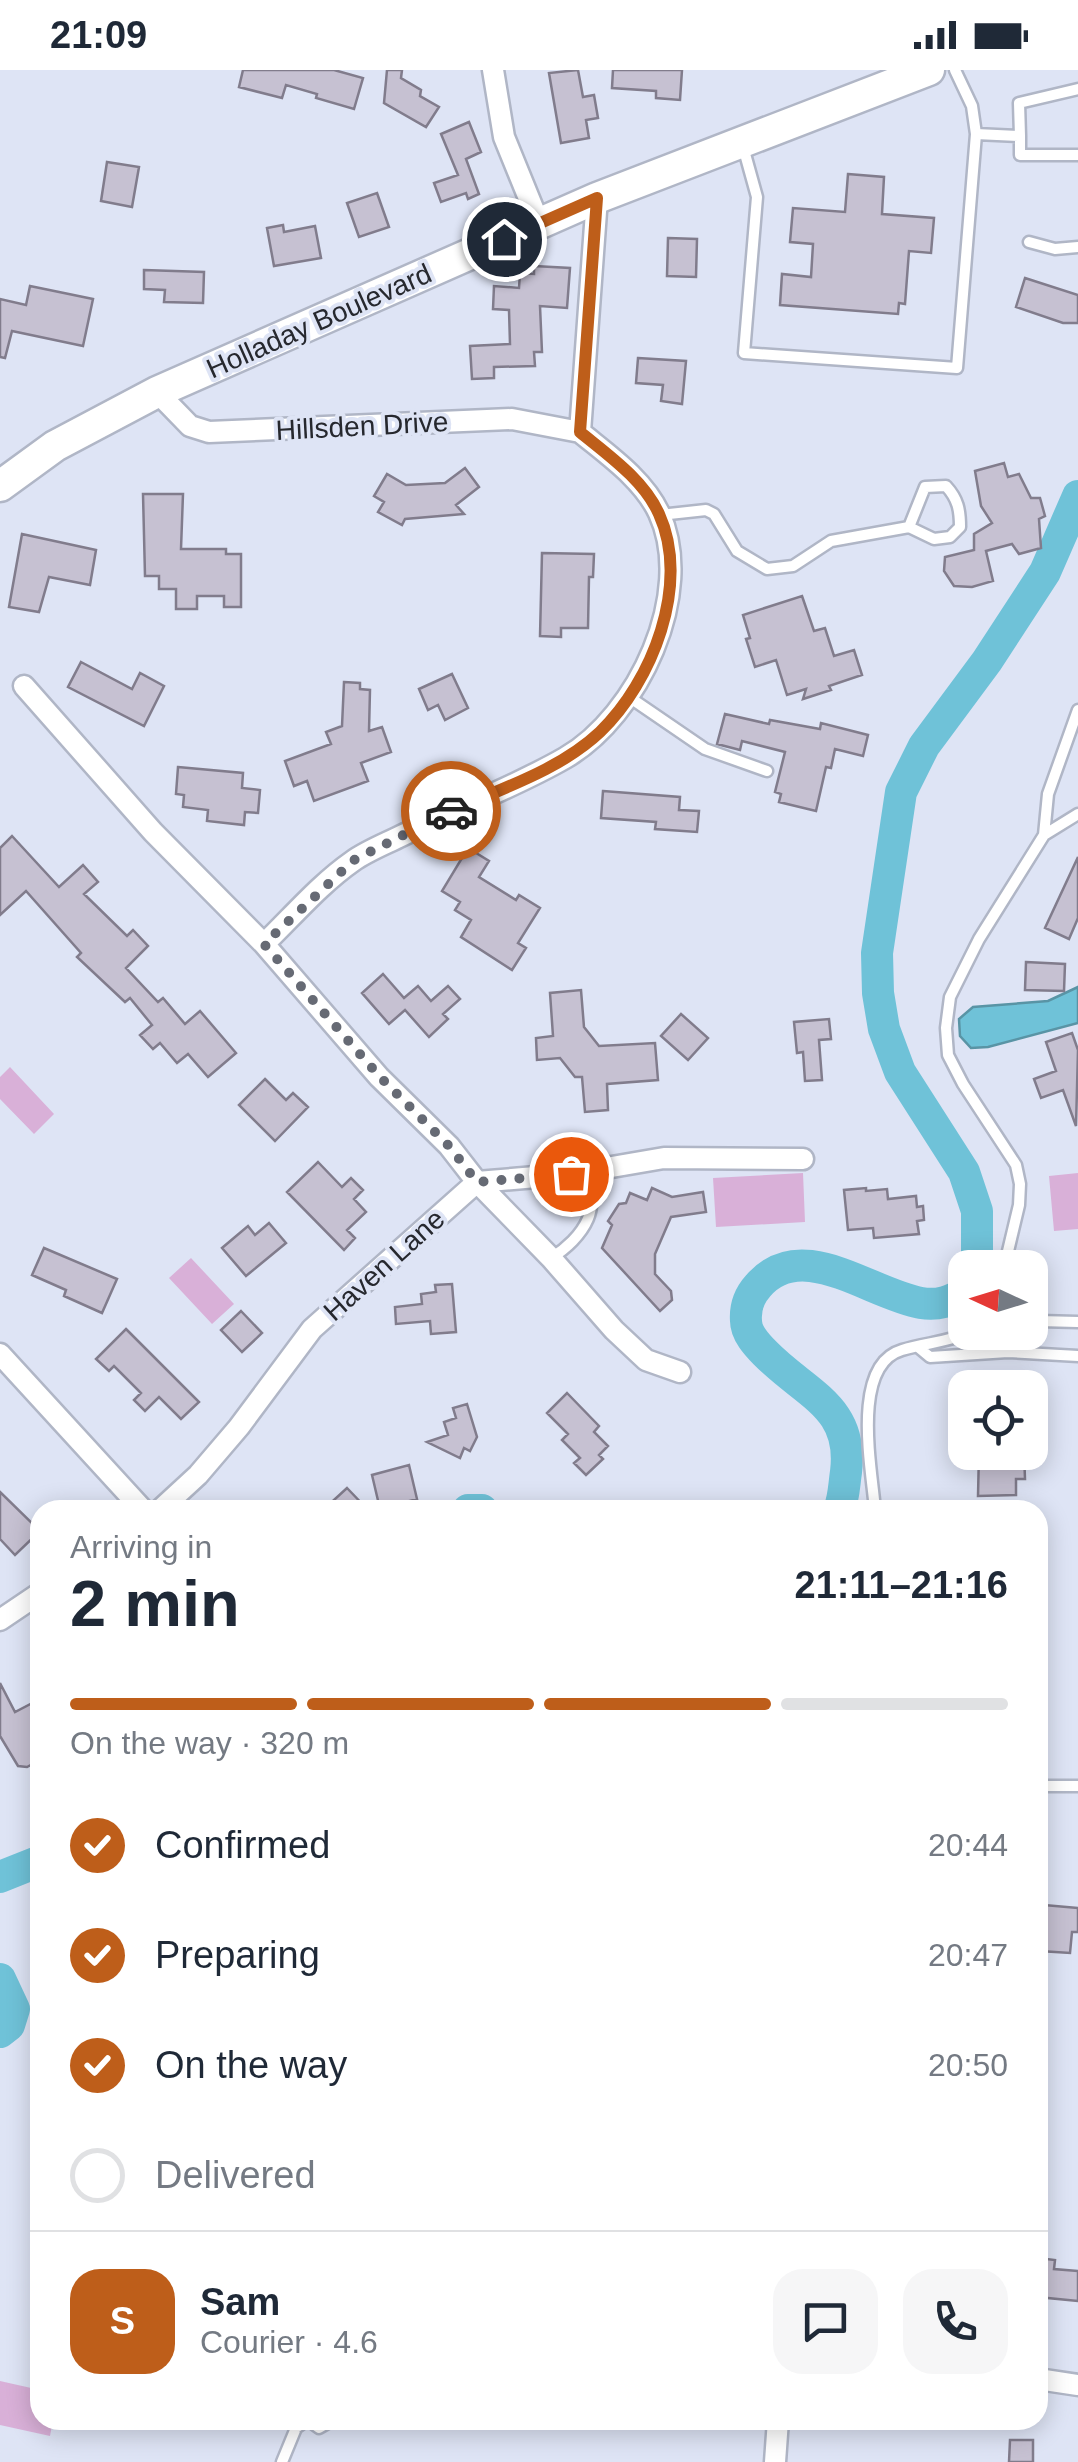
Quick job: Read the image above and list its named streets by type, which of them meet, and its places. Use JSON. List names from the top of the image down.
{
  "streets": {
    "main road": ["Holladay Boulevard"],
    "street": ["Hillsden Drive", "Haven Lane"]
  },
  "crossings": [
    ["Holladay Boulevard", "Hillsden Drive"]
  ],
  "north": "left",
  "page": {
    "status": "21:09",
    "heading": ["2 min", "Arriving in", "21:11–21:16"],
    "panel": ["Sam", "Courier · 4.6"],
    "bar": "On the way · 320 m",
    "list": [
      ["Confirmed", "20:44"],
      ["Preparing", "20:47"],
      ["On the way", "20:50"],
      "Delivered"
    ],
    "round": "S"
  }
}
